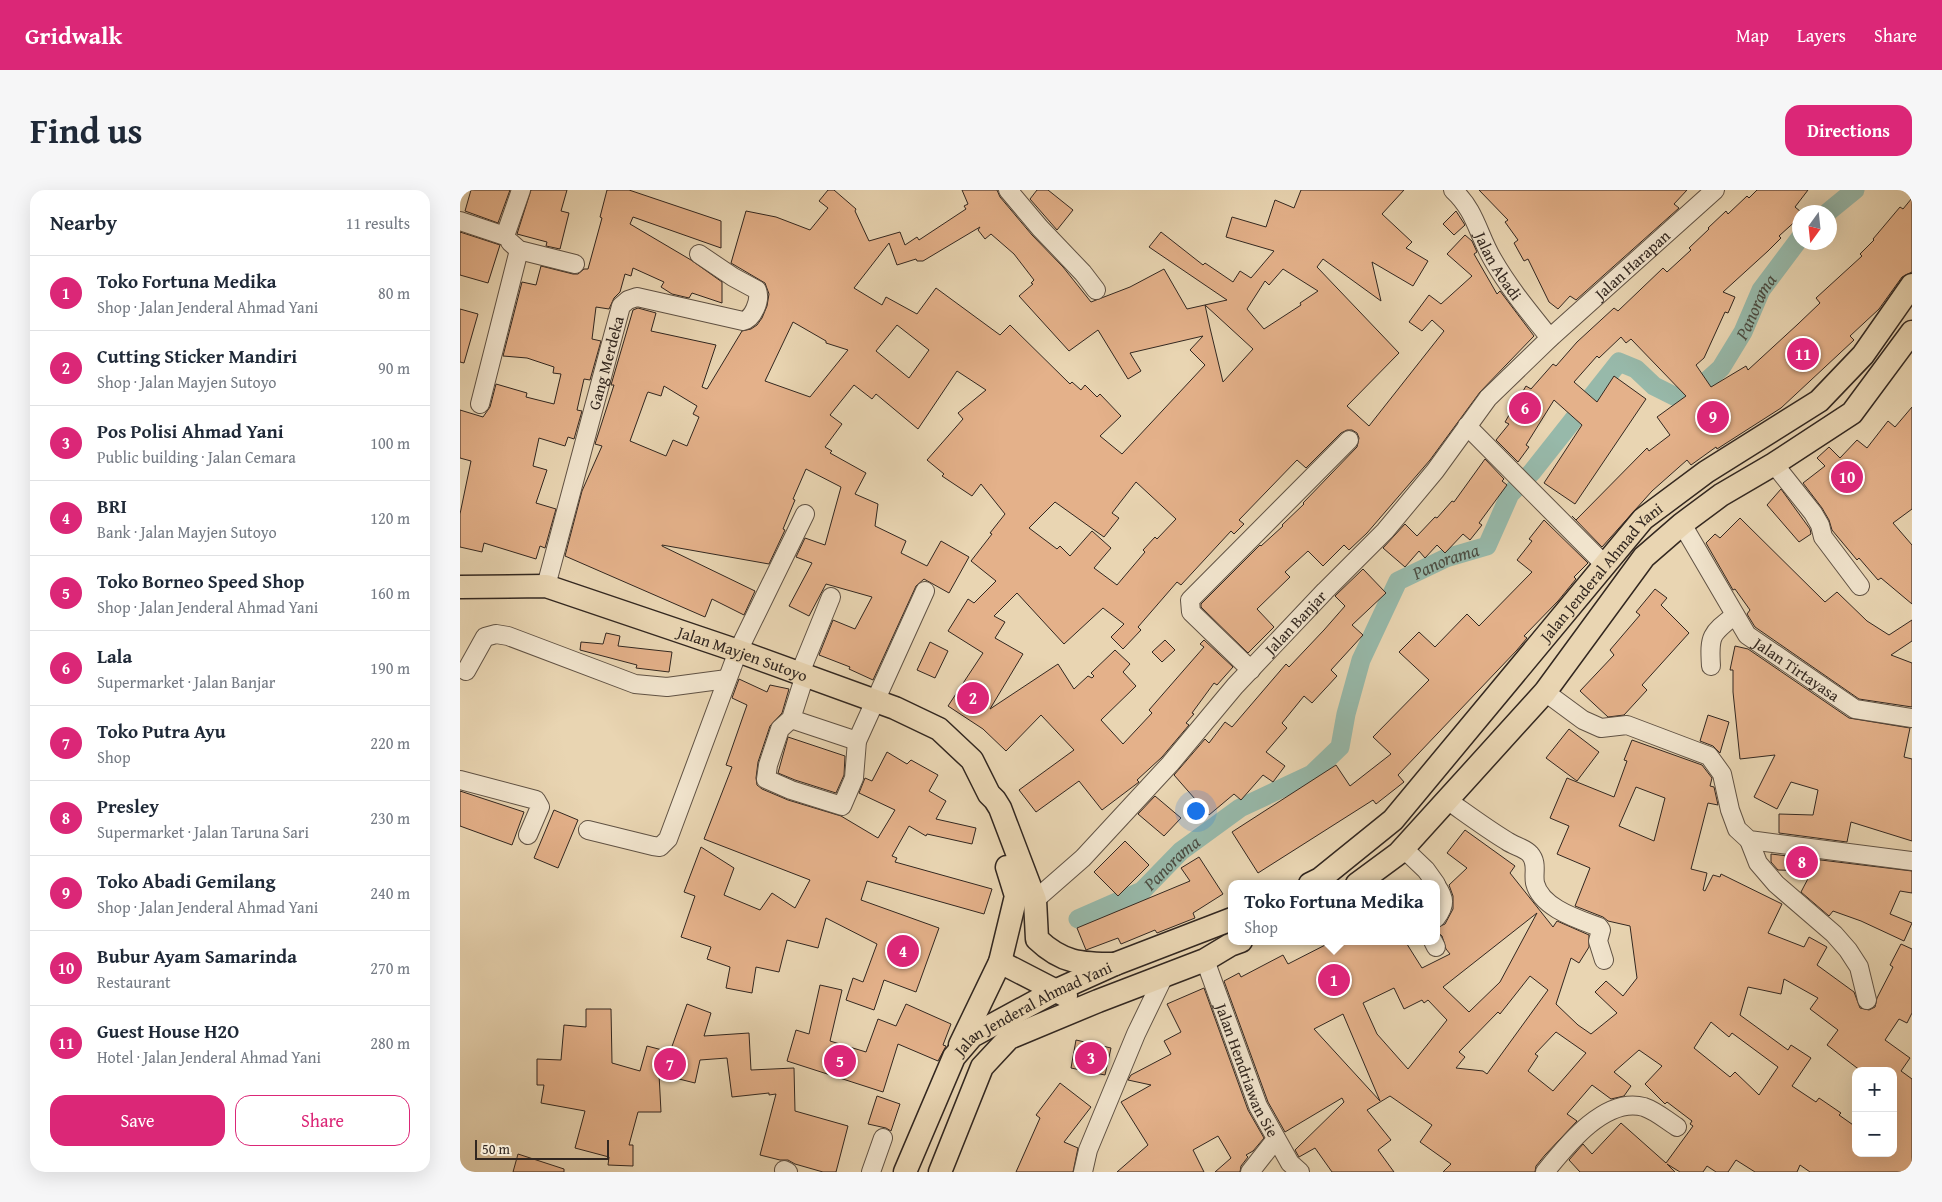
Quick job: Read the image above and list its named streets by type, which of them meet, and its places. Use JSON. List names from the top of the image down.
{
  "streets": {
    "main road": ["Jalan Jenderal Ahmad Yani", "Jalan Mayjen Sutoyo"],
    "street": [
      "Jalan Abadi",
      "Jalan Harapan",
      "Gang Merdeka",
      "Jalan Banjar",
      "Jalan Tirtayasa",
      "Jalan Hendriawan Sie"
    ]
  },
  "crossings": [
    ["Jalan Abadi", "Jalan Harapan"],
    ["Jalan Abadi", "Jalan Banjar"],
    ["Jalan Harapan", "Jalan Banjar"],
    ["Gang Merdeka", "Jalan Mayjen Sutoyo"],
    ["Jalan Jenderal Ahmad Yani", "Jalan Mayjen Sutoyo"],
    ["Jalan Jenderal Ahmad Yani", "Jalan Tirtayasa"],
    ["Jalan Jenderal Ahmad Yani", "Jalan Hendriawan Sie"],
    ["Jalan Banjar", "Jalan Mayjen Sutoyo"]
  ],
  "water": ["Panorama"],
  "scale_bar": "50 m",
  "north": "bottom",
  "page": {
    "header": "Gridwalk",
    "nav": ["Map", "Layers", "Share"],
    "title": "Find us",
    "buttons": [
      "Directions",
      ["Save", "Share"]
    ],
    "heading": ["Nearby", "11 results"],
    "list": [
      {
        "mark": "1",
        "name": "Toko Fortuna Medika",
        "note": "Shop · Jalan Jenderal Ahmad Yani",
        "value": "80 m"
      },
      {
        "mark": "2",
        "name": "Cutting Sticker Mandiri",
        "note": "Shop · Jalan Mayjen Sutoyo",
        "value": "90 m"
      },
      {
        "mark": "3",
        "name": "Pos Polisi Ahmad Yani",
        "note": "Public building · Jalan Cemara",
        "value": "100 m"
      },
      {
        "mark": "4",
        "name": "BRI",
        "note": "Bank · Jalan Mayjen Sutoyo",
        "value": "120 m"
      },
      {
        "mark": "5",
        "name": "Toko Borneo Speed Shop",
        "note": "Shop · Jalan Jenderal Ahmad Yani",
        "value": "160 m"
      },
      {
        "mark": "6",
        "name": "Lala",
        "note": "Supermarket · Jalan Banjar",
        "value": "190 m"
      },
      {
        "mark": "7",
        "name": "Toko Putra Ayu",
        "note": "Shop",
        "value": "220 m"
      },
      {
        "mark": "8",
        "name": "Presley",
        "note": "Supermarket · Jalan Taruna Sari",
        "value": "230 m"
      },
      {
        "mark": "9",
        "name": "Toko Abadi Gemilang",
        "note": "Shop · Jalan Jenderal Ahmad Yani",
        "value": "240 m"
      },
      {
        "mark": "10",
        "name": "Bubur Ayam Samarinda",
        "note": "Restaurant",
        "value": "270 m"
      },
      {
        "mark": "11",
        "name": "Guest House H2O",
        "note": "Hotel · Jalan Jenderal Ahmad Yani",
        "value": "280 m"
      }
    ],
    "pins": [
      "11",
      "6",
      "9",
      "10",
      "2",
      "8",
      "4",
      "1",
      "3",
      "5",
      "7"
    ],
    "popup": ["Toko Fortuna Medika", "Shop"],
    "map_buttons": ["+", "−"],
    "scale": "50 m"
  }
}
